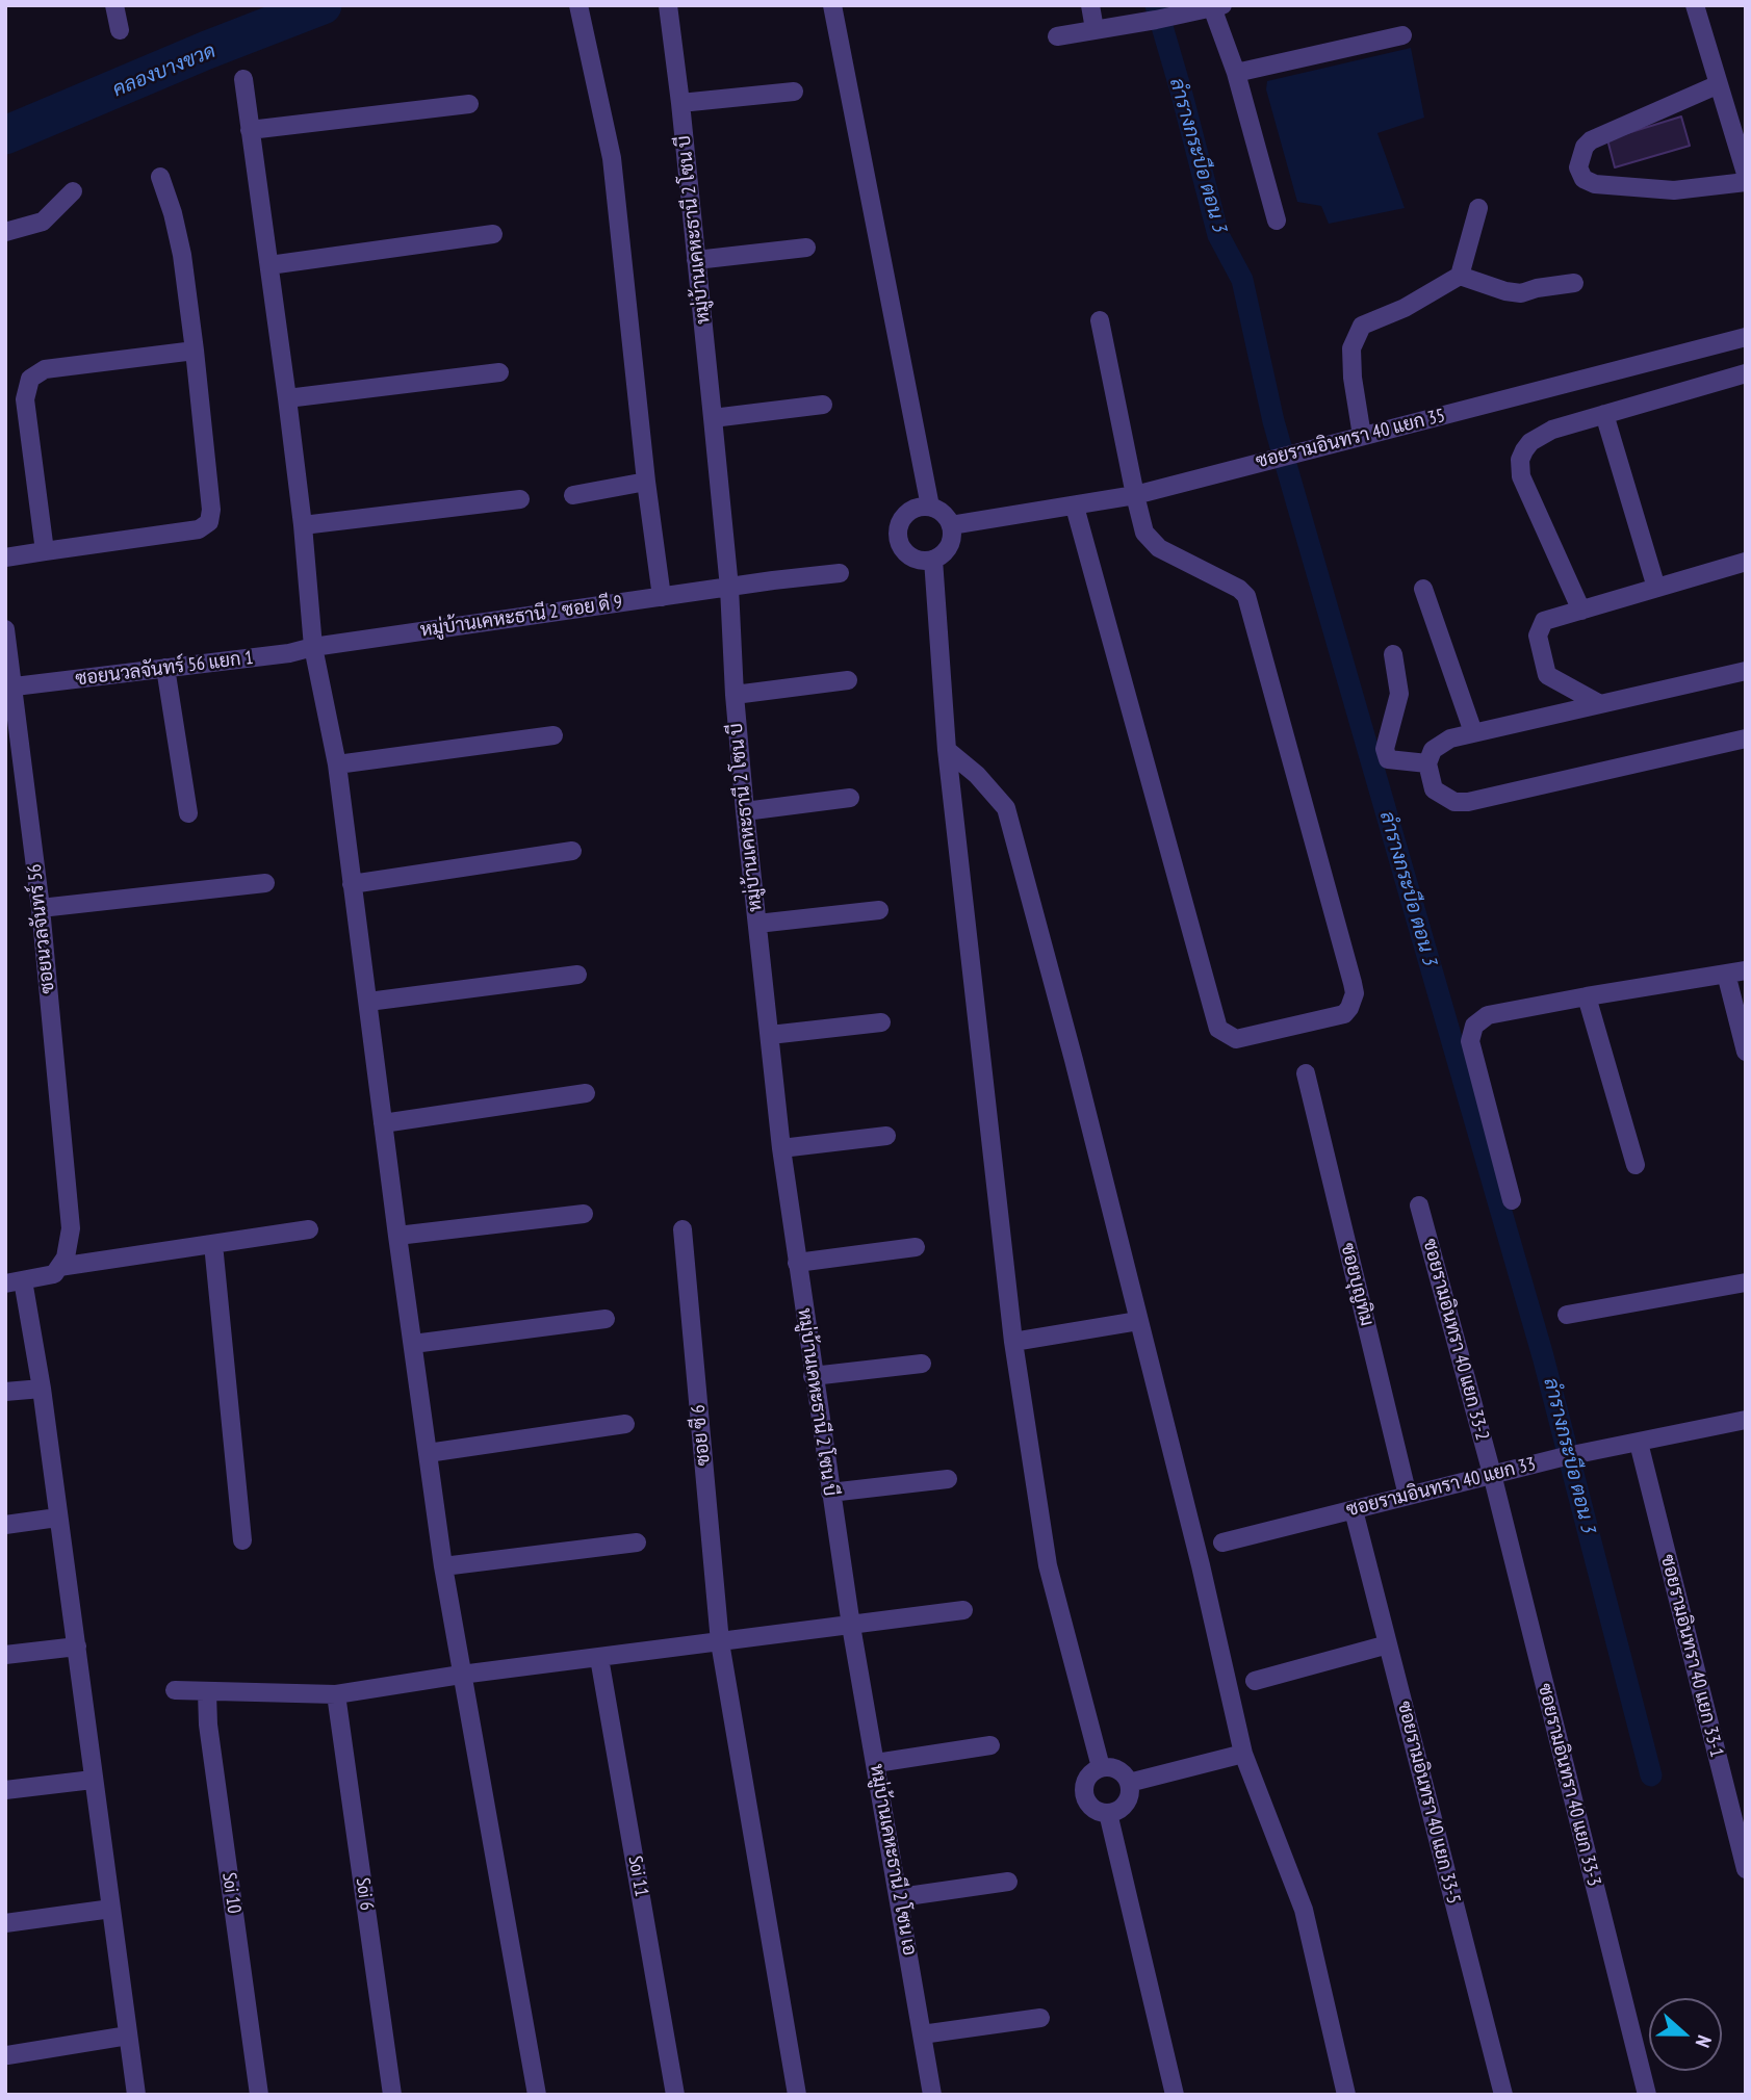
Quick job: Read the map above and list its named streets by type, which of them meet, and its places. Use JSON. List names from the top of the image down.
{
  "streets": {
    "street": [
      "หมู่บ้านเคหะธานี 2 โซน บี",
      "ซอยรามอินทรา 40 แยก 35",
      "หมู่บ้านเคหะธานี 2 ซอย ดี 9",
      "ซอยนวลจันทร์ 56 แยก 1",
      "ซอยนวลจันทร์ 56",
      "ซอยบุญทิม",
      "ซอยรามอินทรา 40 แยก 33-2",
      "ซอย ซี 6",
      "ซอยรามอินทรา 40 แยก 33",
      "ซอยรามอินทรา 40 แยก 33-1",
      "ซอยรามอินทรา 40 แยก 33-3",
      "ซอยรามอินทรา 40 แยก 33-5",
      "หมู่บ้านเคหะธานี 2 โซน เอ",
      "Soi 11",
      "Soi 10",
      "Soi 6"
    ]
  },
  "crossings": [
    ["หมู่บ้านเคหะธานี 2 โซน บี", "หมู่บ้านเคหะธานี 2 ซอย ดี 9"],
    ["หมู่บ้านเคหะธานี 2 โซน บี", "หมู่บ้านเคหะธานี 2 โซน เอ"],
    ["หมู่บ้านเคหะธานี 2 ซอย ดี 9", "ซอยนวลจันทร์ 56 แยก 1"],
    ["ซอยนวลจันทร์ 56 แยก 1", "ซอยนวลจันทร์ 56"],
    ["ซอยบุญทิม", "ซอยรามอินทรา 40 แยก 33"],
    ["ซอยรามอินทรา 40 แยก 33-2", "ซอยรามอินทรา 40 แยก 33"],
    ["ซอยรามอินทรา 40 แยก 33-2", "ซอยรามอินทรา 40 แยก 33-3"],
    ["ซอยรามอินทรา 40 แยก 33", "ซอยรามอินทรา 40 แยก 33-1"],
    ["ซอยรามอินทรา 40 แยก 33", "ซอยรามอินทรา 40 แยก 33-3"],
    ["ซอยรามอินทรา 40 แยก 33", "ซอยรามอินทรา 40 แยก 33-5"]
  ],
  "water": ["คลองบางขวด", "ลำรางกระบือ ตอน 3"],
  "north": "right"
}
